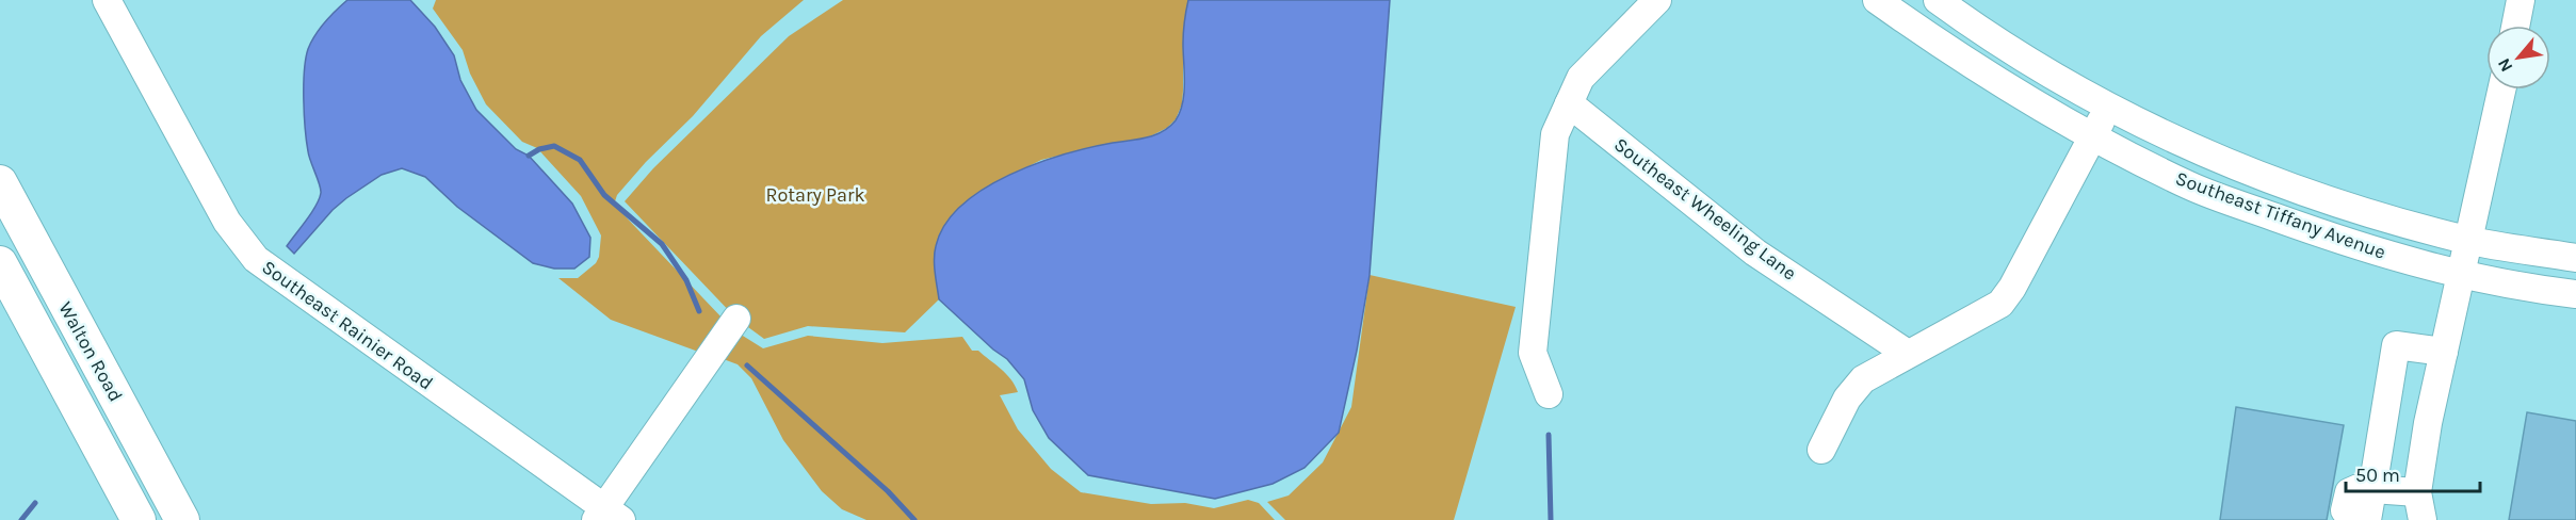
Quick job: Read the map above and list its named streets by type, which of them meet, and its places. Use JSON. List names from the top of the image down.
{
  "streets": {
    "main road": ["Walton Road"],
    "street": ["Southeast Wheeling Lane", "Southeast Tiffany Avenue", "Southeast Rainier Road"]
  },
  "parks": ["Rotary Park"],
  "scale_bar": "50 m",
  "north": "bottom left"
}
